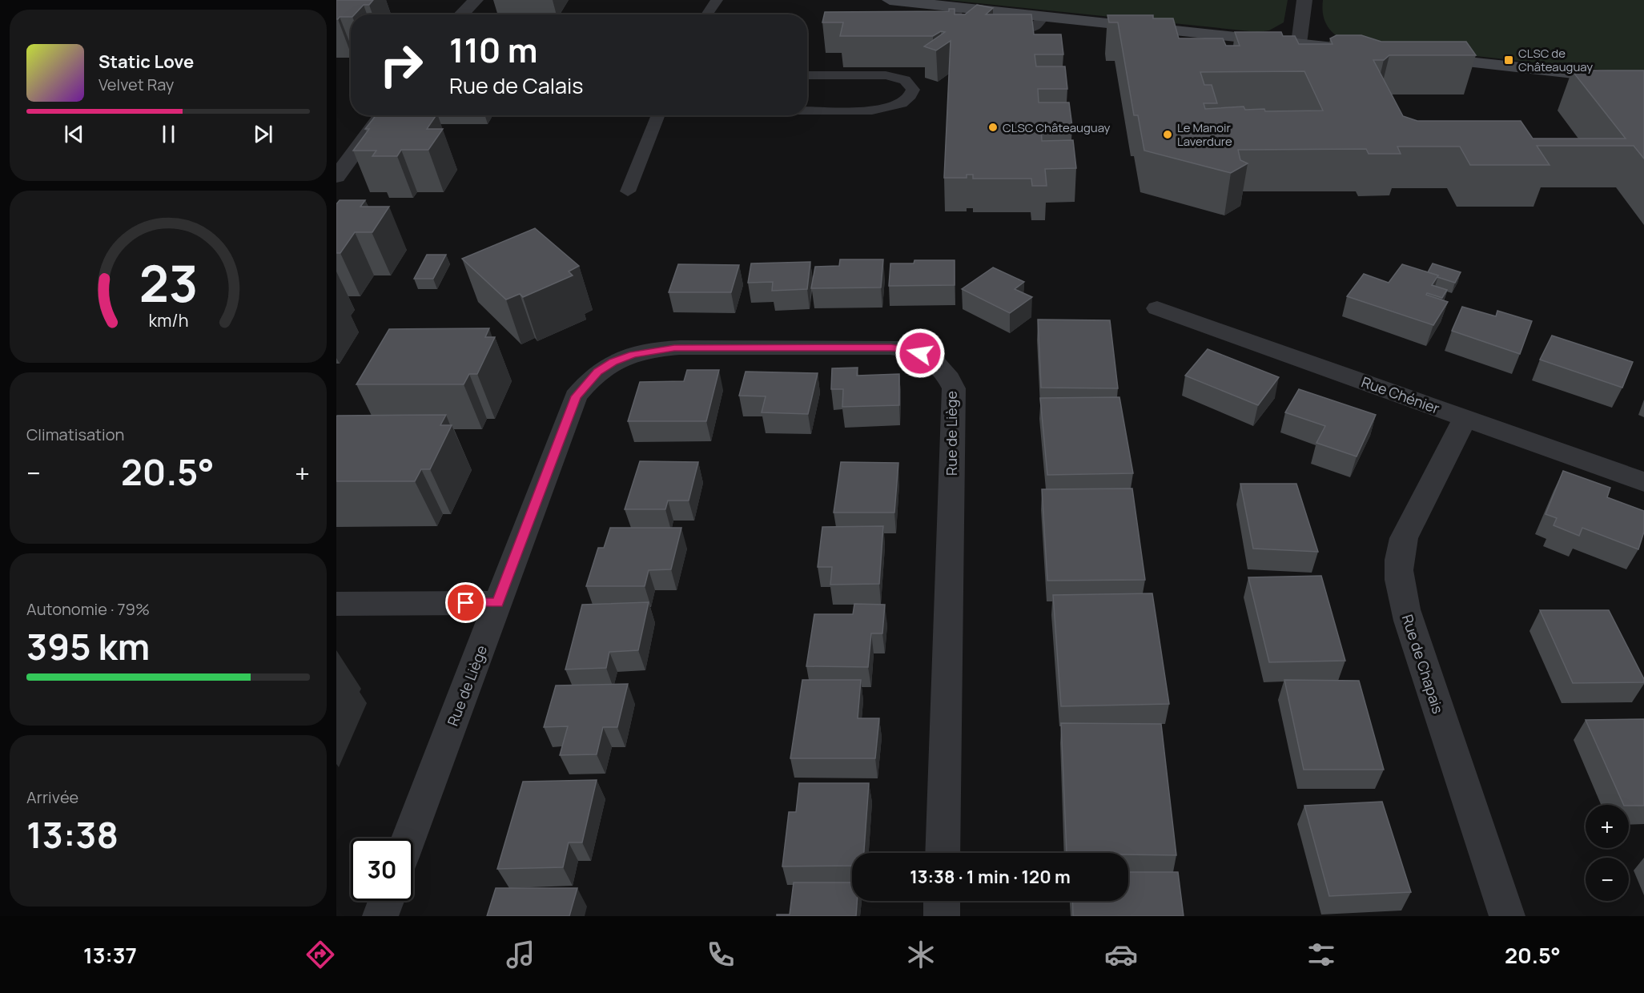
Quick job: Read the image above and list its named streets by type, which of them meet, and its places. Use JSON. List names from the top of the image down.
{
  "streets": {
    "street": ["Rue Chénier", "Rue de Liège", "Rue de Chapais"]
  },
  "crossings": [
    ["Rue Chénier", "Rue de Chapais"]
  ],
  "places": {
    "transit": ["CLSC de Châteauguay"],
    "other": ["CLSC Châteauguay", "Le Manoir Laverdure"]
  },
  "page": {
    "turn": ["110 m", "Rue de Calais"],
    "song": ["Static Love", "Velvet Ray"],
    "tile": [
      "Climatisation",
      ["Autonomie · 79%", "395 km"],
      ["Arrivée", "13:38"]
    ],
    "heat": ["−", "20.5°", "+"],
    "map_buttons": ["+", "−"],
    "limit": "30",
    "trip": "13:38 · 1 min · 120 m",
    "tabs": ["13:37", "20.5°"],
    "gauge": ["23", "km/h"]
  }
}
